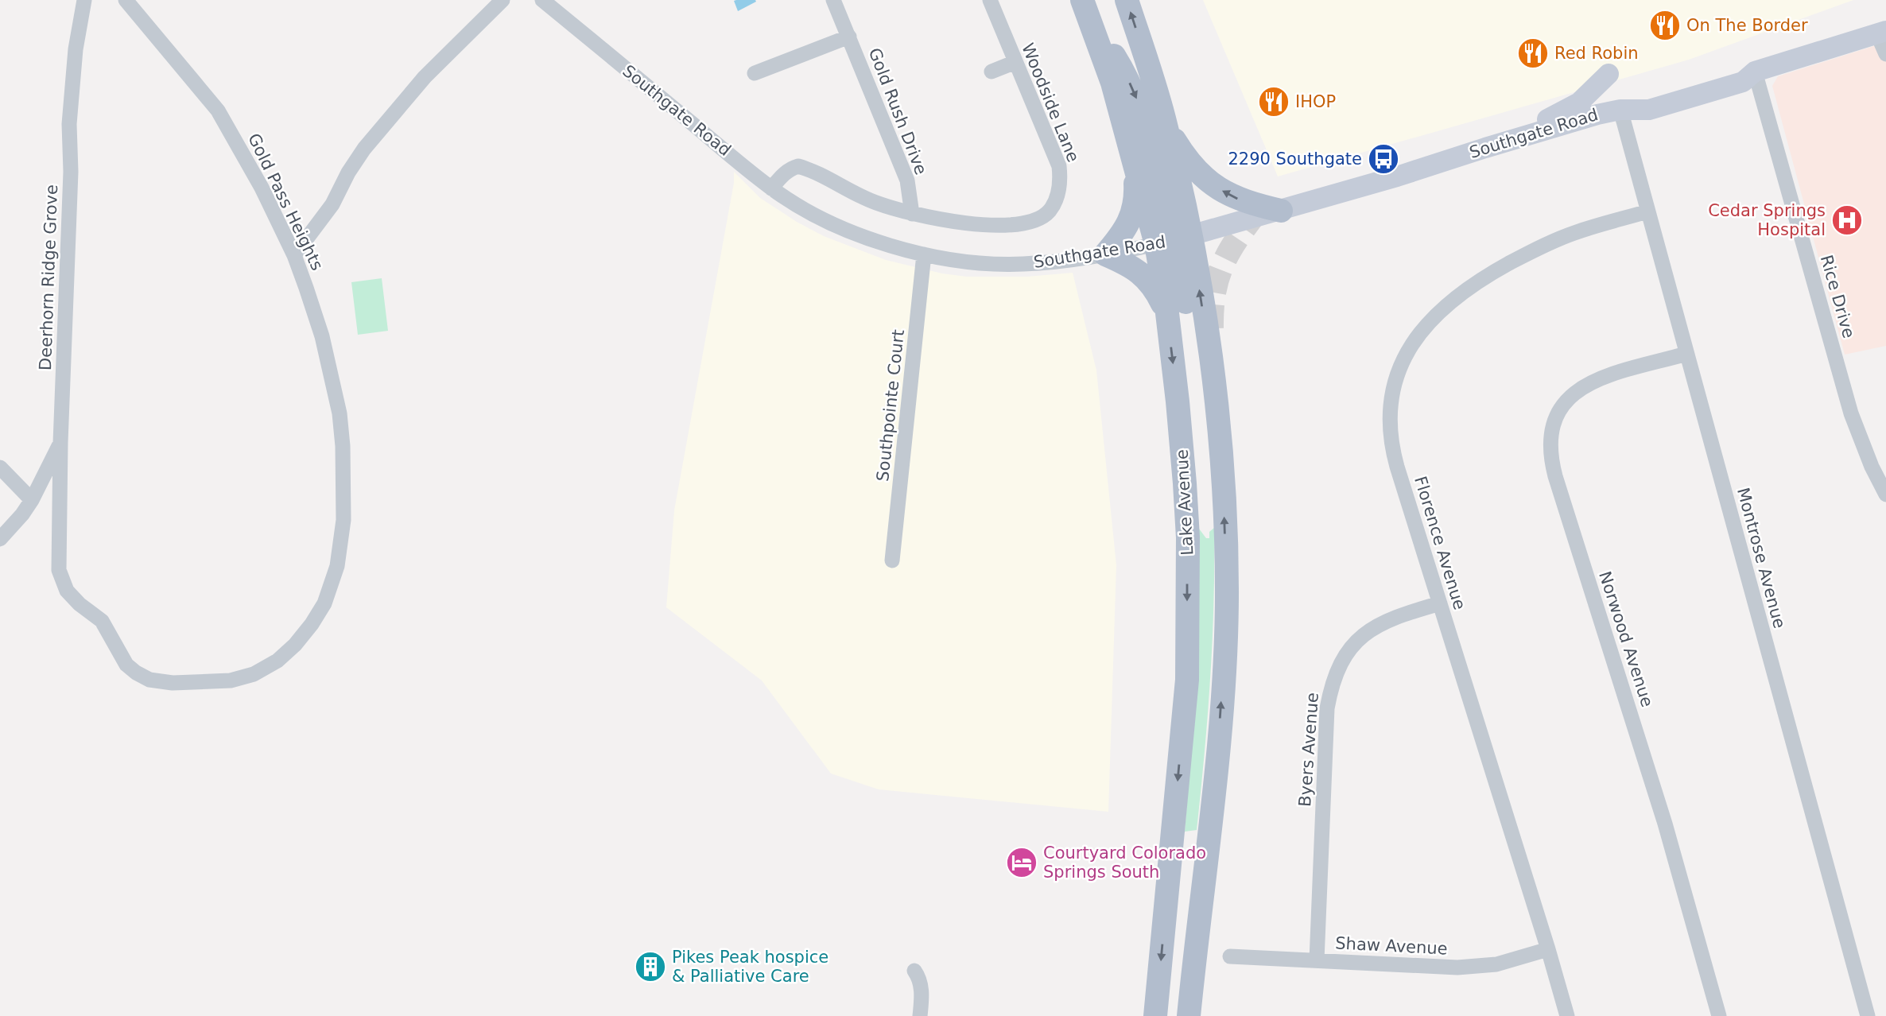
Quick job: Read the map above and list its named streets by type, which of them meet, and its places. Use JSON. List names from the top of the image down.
{
  "streets": {
    "main road": ["Lake Avenue"],
    "street": [
      "Woodside Lane",
      "Southgate Road",
      "Gold Rush Drive",
      "Gold Pass Heights",
      "Deerhorn Ridge Grove",
      "Rice Drive",
      "Southpointe Court",
      "Florence Avenue",
      "Montrose Avenue",
      "Norwood Avenue",
      "Byers Avenue",
      "Shaw Avenue"
    ]
  },
  "crossings": [
    ["Woodside Lane", "Gold Rush Drive"],
    ["Southgate Road", "Rice Drive"],
    ["Southgate Road", "Southpointe Court"],
    ["Southgate Road", "Lake Avenue"],
    ["Southgate Road", "Montrose Avenue"],
    ["Gold Pass Heights", "Deerhorn Ridge Grove"],
    ["Florence Avenue", "Montrose Avenue"],
    ["Florence Avenue", "Byers Avenue"],
    ["Florence Avenue", "Shaw Avenue"],
    ["Montrose Avenue", "Norwood Avenue"],
    ["Byers Avenue", "Shaw Avenue"]
  ],
  "places": {
    "restaurant": ["On The Border", "Red Robin", "IHOP"],
    "bus stop": ["2290 Southgate"],
    "hospital": ["Cedar Springs Hospital"],
    "hotel": ["Courtyard Colorado Springs South"],
    "building": ["Pikes Peak hospice & Palliative Care"]
  }
}
